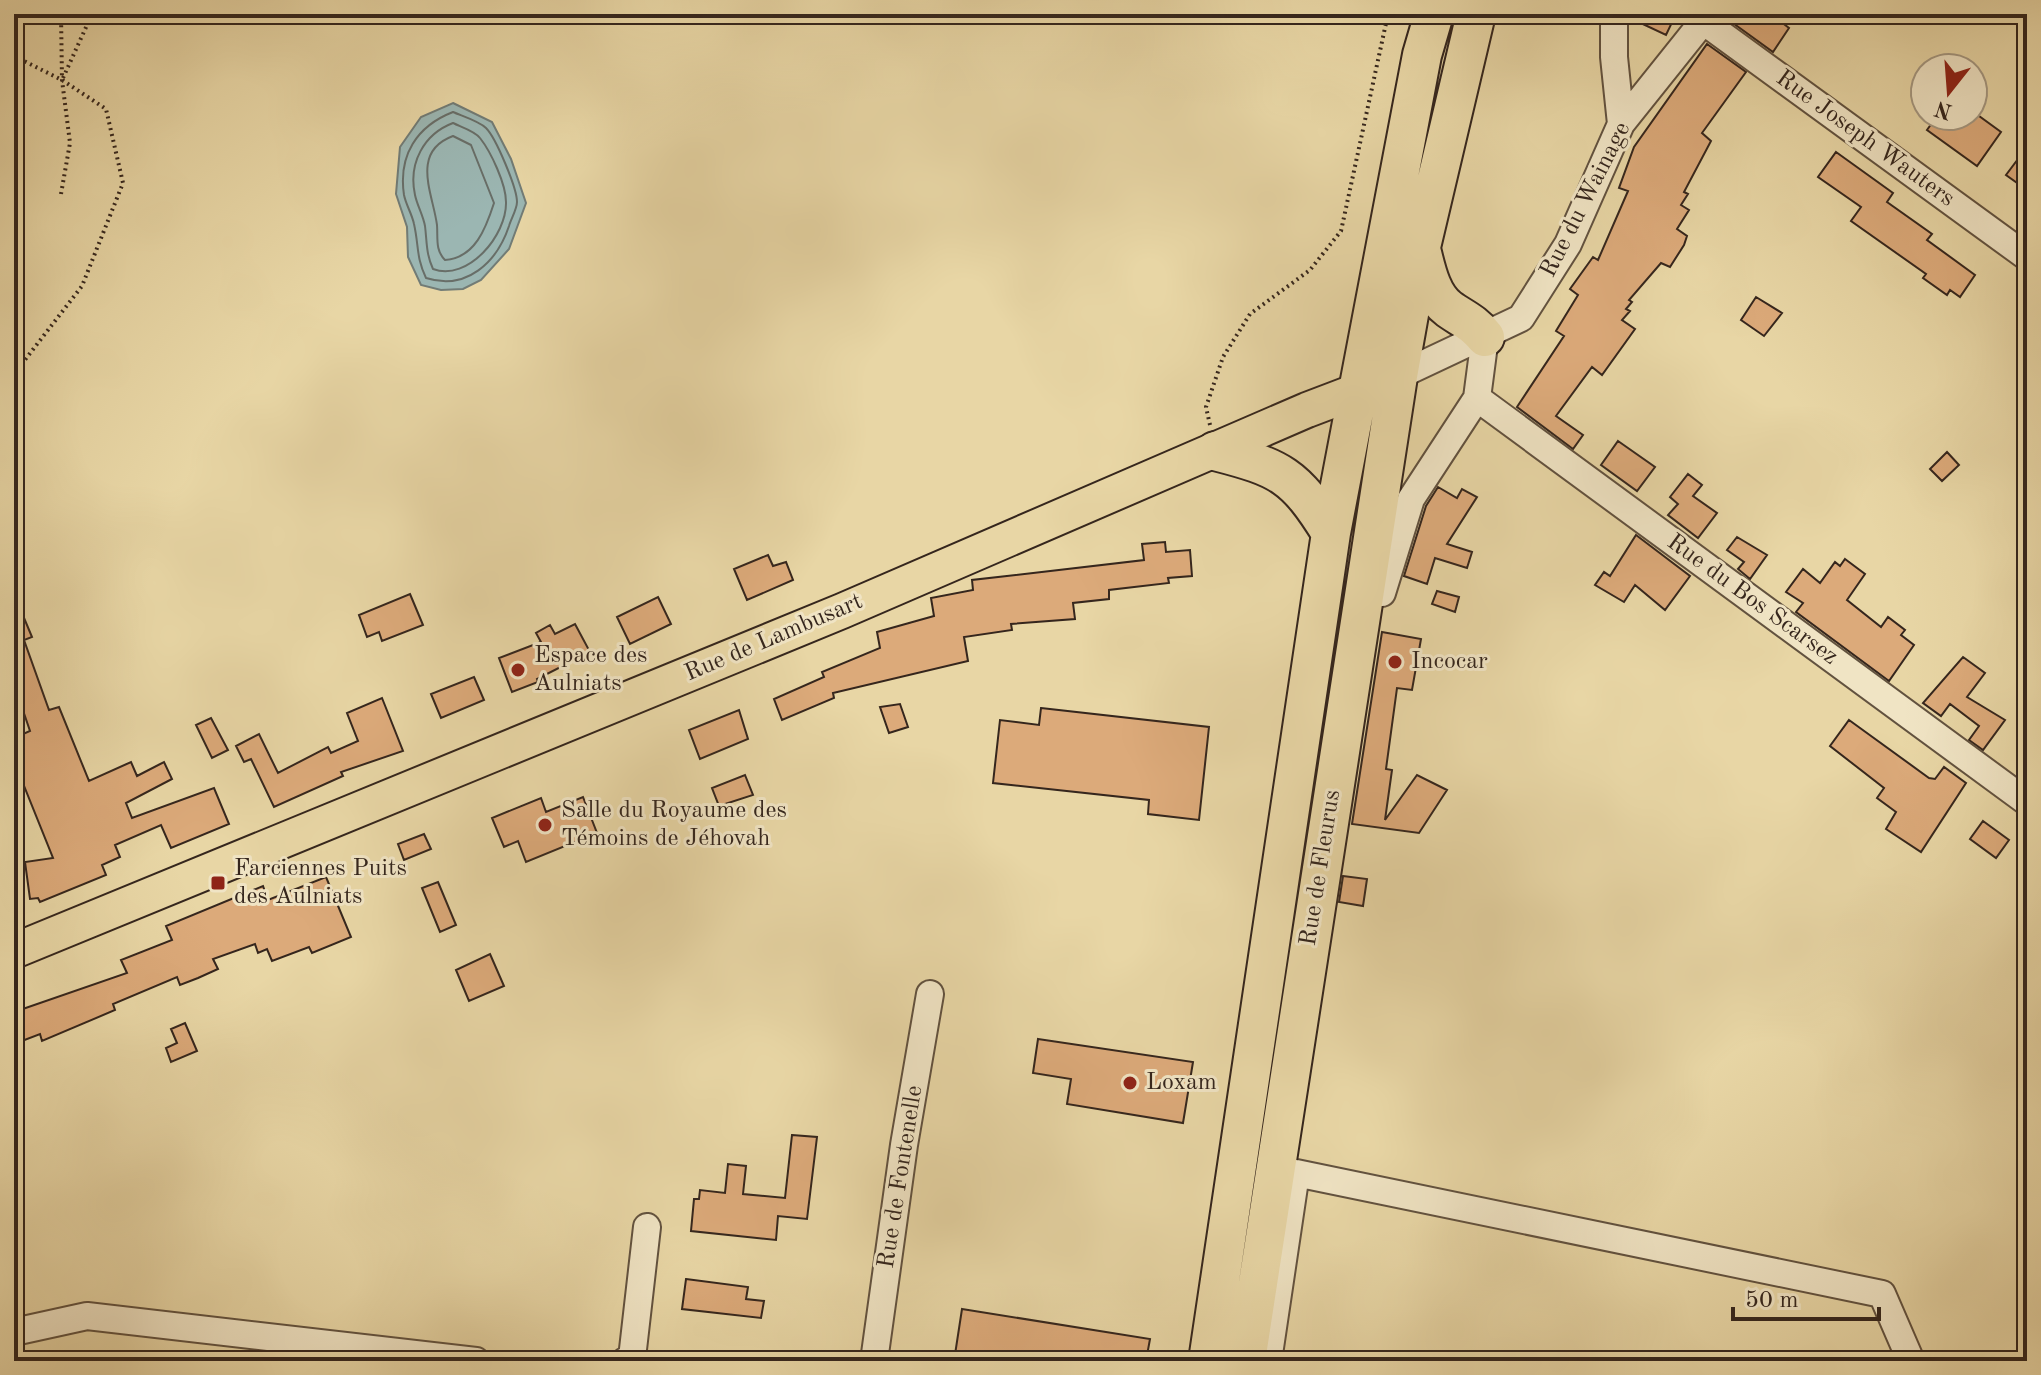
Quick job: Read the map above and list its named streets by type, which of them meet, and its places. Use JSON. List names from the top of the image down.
{
  "streets": {
    "highway": ["Rue de Fleurus"],
    "main road": ["Rue de Lambusart"],
    "street": [
      "Rue Joseph Wauters",
      "Rue du Wainage",
      "Rue du Bos Scarsez",
      "Rue de Fontenelle"
    ]
  },
  "crossings": [
    ["Rue Joseph Wauters", "Rue du Wainage"],
    ["Rue du Wainage", "Rue de Lambusart"],
    ["Rue du Wainage", "Rue de Fleurus"],
    ["Rue de Lambusart", "Rue de Fleurus"]
  ],
  "places": {
    "other": [
      "Incocar",
      "Espace des Aulniats",
      "Salle du Royaume des Témoins de Jéhovah",
      "Loxam"
    ],
    "transit": ["Farciennes Puits des Aulniats"]
  },
  "scale_bar": "50 m",
  "north": "bottom"
}
